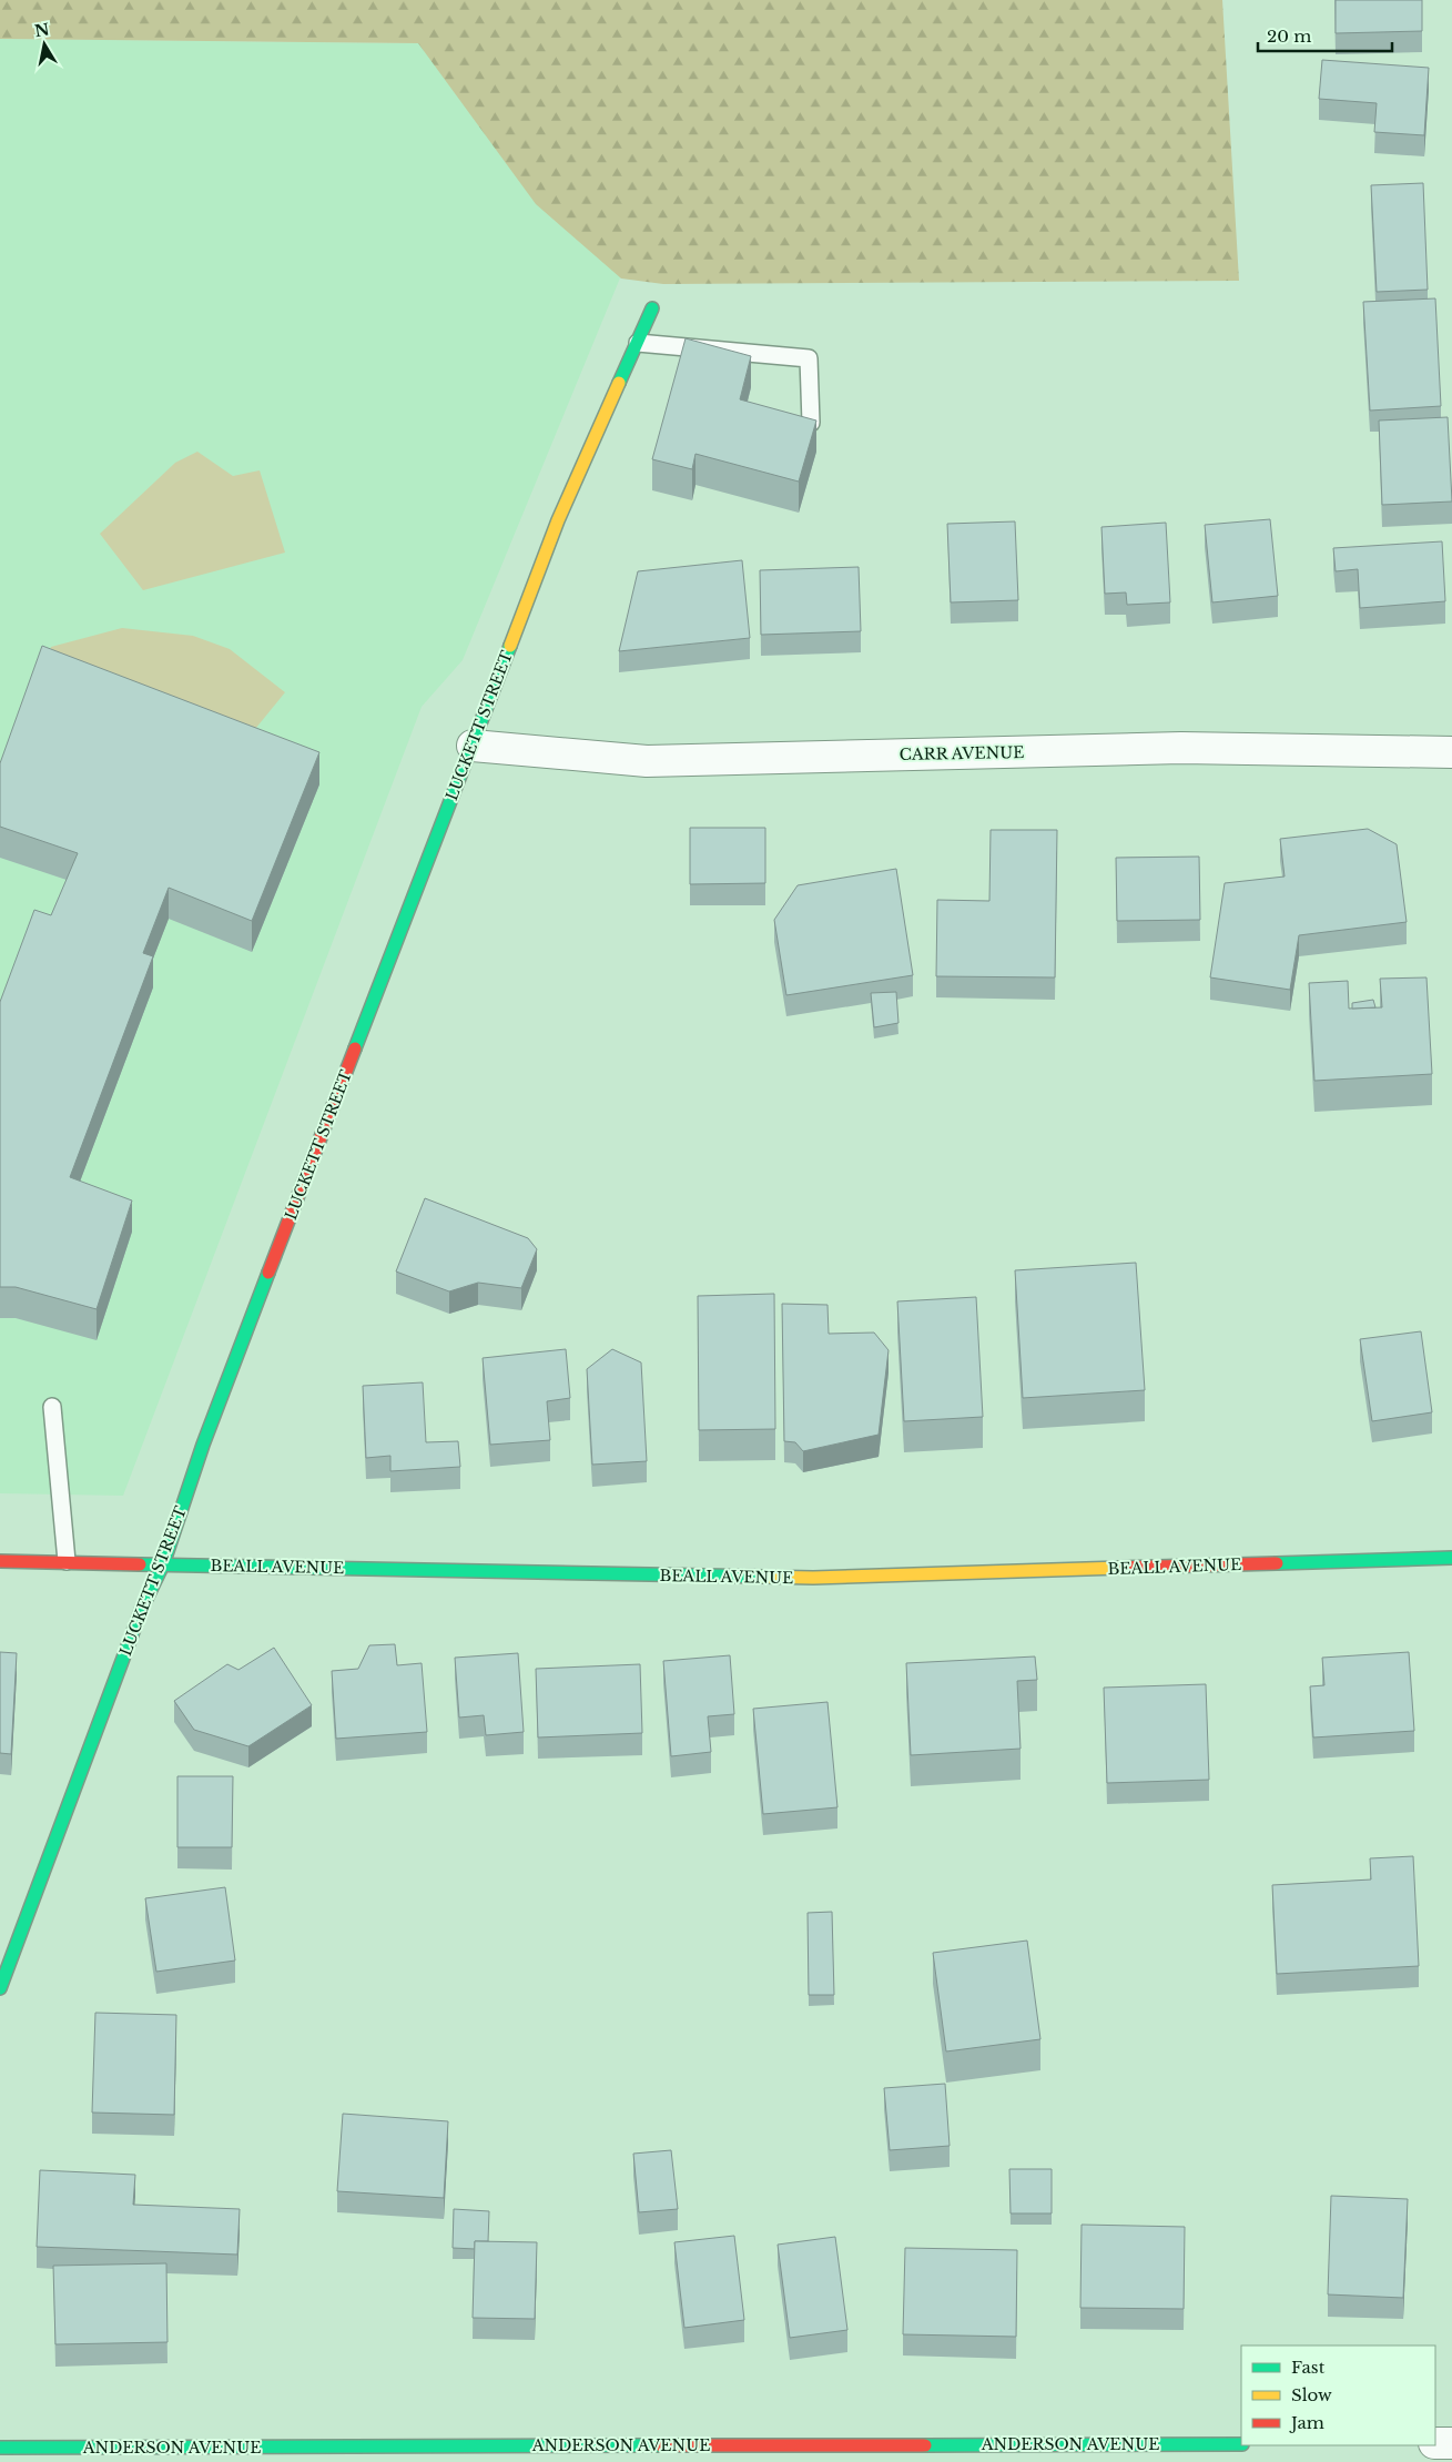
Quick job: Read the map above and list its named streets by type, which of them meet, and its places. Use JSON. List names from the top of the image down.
{
  "streets": {
    "street": [
      "LUCKETT STREET",
      "CARR AVENUE",
      "BEALL AVENUE",
      "ANDERSON AVENUE"
    ]
  },
  "crossings": [
    ["LUCKETT STREET", "CARR AVENUE"],
    ["LUCKETT STREET", "BEALL AVENUE"]
  ],
  "legend": ["Fast", "Slow", "Jam"],
  "scale_bar": "20 m",
  "north": "top"
}
